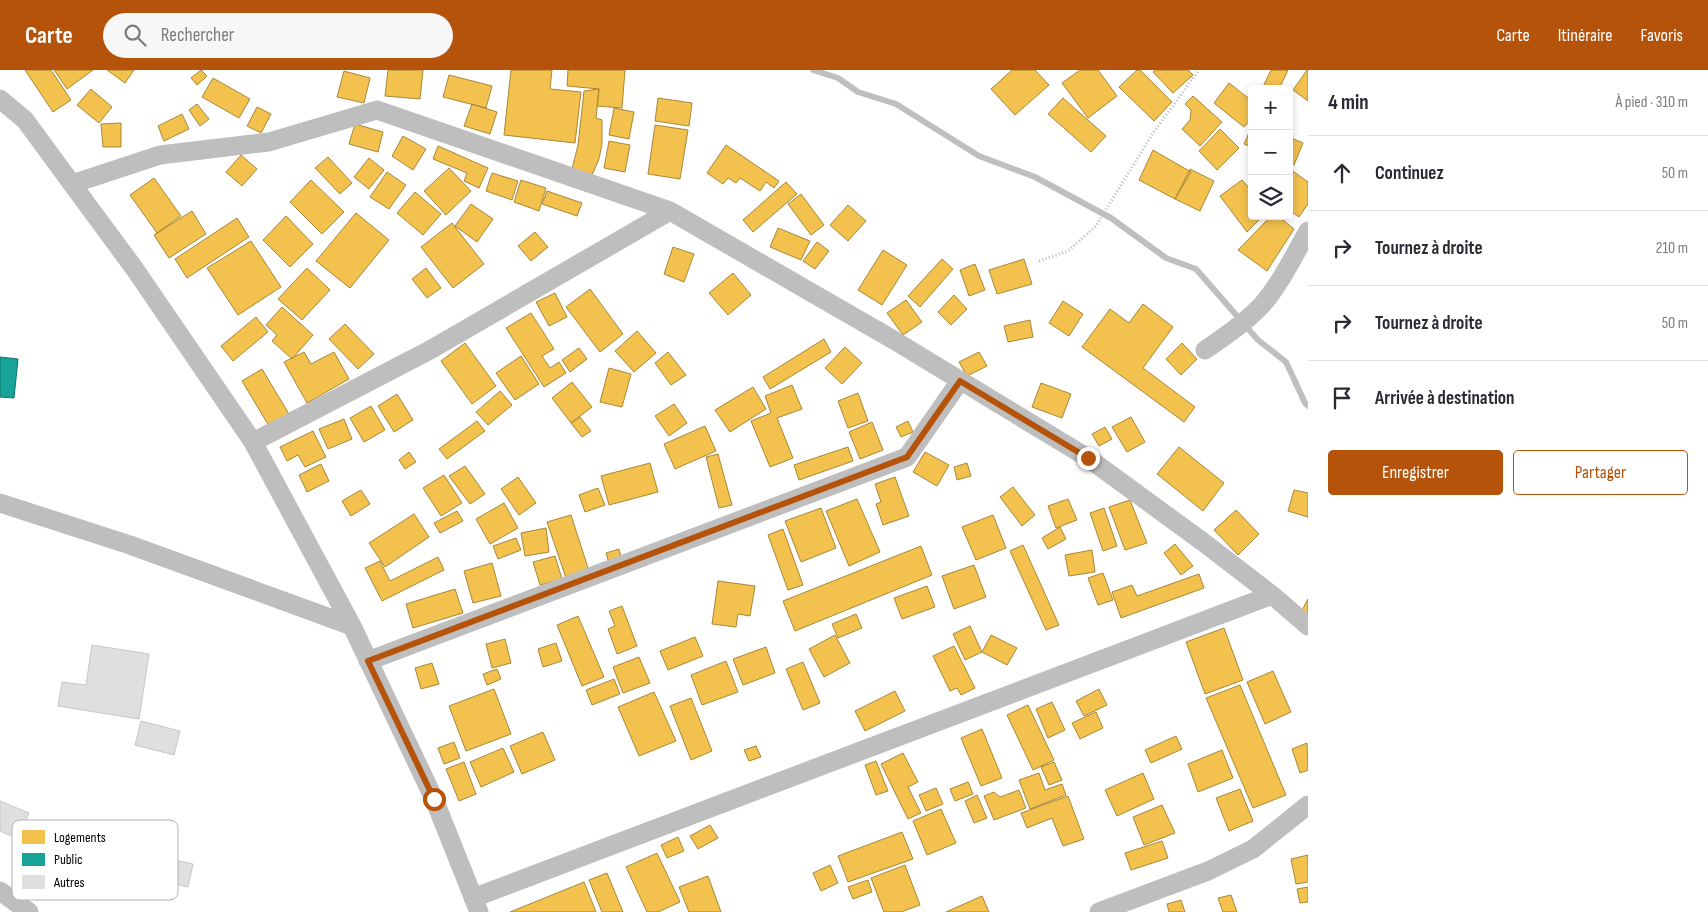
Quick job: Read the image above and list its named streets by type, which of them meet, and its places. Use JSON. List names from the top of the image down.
{
  "legend": ["Logements", "Public", "Autres"],
  "page": {
    "header": "Carte",
    "search": "Rechercher",
    "nav": ["Carte", "Itinéraire", "Favoris"],
    "heading": ["4 min", "À pied · 310 m"],
    "map_buttons": ["+", "−"],
    "list": [
      ["Continuez", "50 m"],
      ["Tournez à droite", "210 m"],
      ["Tournez à droite", "50 m"],
      "Arrivée à destination"
    ],
    "buttons": ["Enregistrer", "Partager"]
  }
}
